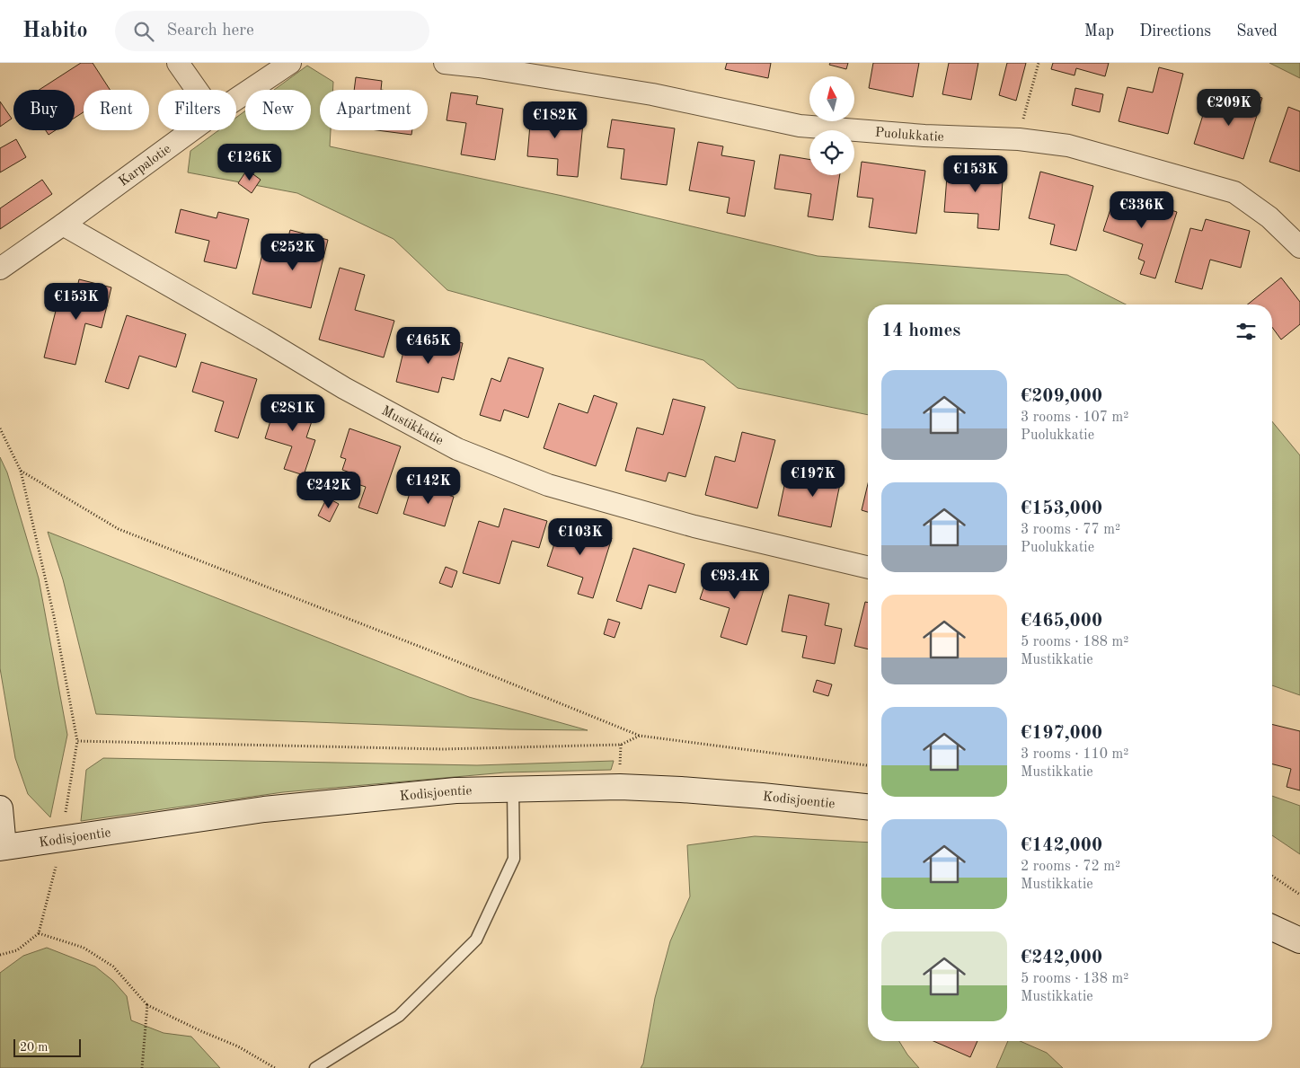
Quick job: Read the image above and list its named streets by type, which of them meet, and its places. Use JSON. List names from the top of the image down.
{
  "streets": {
    "street": [
      "Puolukkatie",
      "Karpalotie",
      "Mustikkatie",
      "Kodisjoentie"
    ]
  },
  "crossings": [
    ["Karpalotie", "Mustikkatie"]
  ],
  "scale_bar": "20 m",
  "north": "top",
  "page": {
    "header": "Habito",
    "search": "Search here",
    "nav": ["Map", "Directions", "Saved"],
    "price": [
      "€209K",
      "€182K",
      "€126K",
      "€153K",
      "€336K",
      "€252K",
      "€153K",
      "€465K",
      "€281K",
      "€197K",
      "€142K",
      "€242K",
      "€103K",
      "€93.4K"
    ],
    "chip": [
      "Buy",
      "Rent",
      "Filters",
      "New",
      "Apartment"
    ],
    "heading": "14 homes",
    "list": [
      {
        "name": "€209,000",
        "note": "3 rooms · 107 m² · Puolukkatie"
      },
      {
        "name": "€153,000",
        "note": "3 rooms · 77 m² · Puolukkatie"
      },
      {
        "name": "€465,000",
        "note": "5 rooms · 188 m² · Mustikkatie"
      },
      {
        "name": "€197,000",
        "note": "3 rooms · 110 m² · Mustikkatie"
      },
      {
        "name": "€142,000",
        "note": "2 rooms · 72 m² · Mustikkatie"
      },
      {
        "name": "€242,000",
        "note": "5 rooms · 138 m² · Mustikkatie"
      }
    ],
    "scale": "20 m"
  }
}
